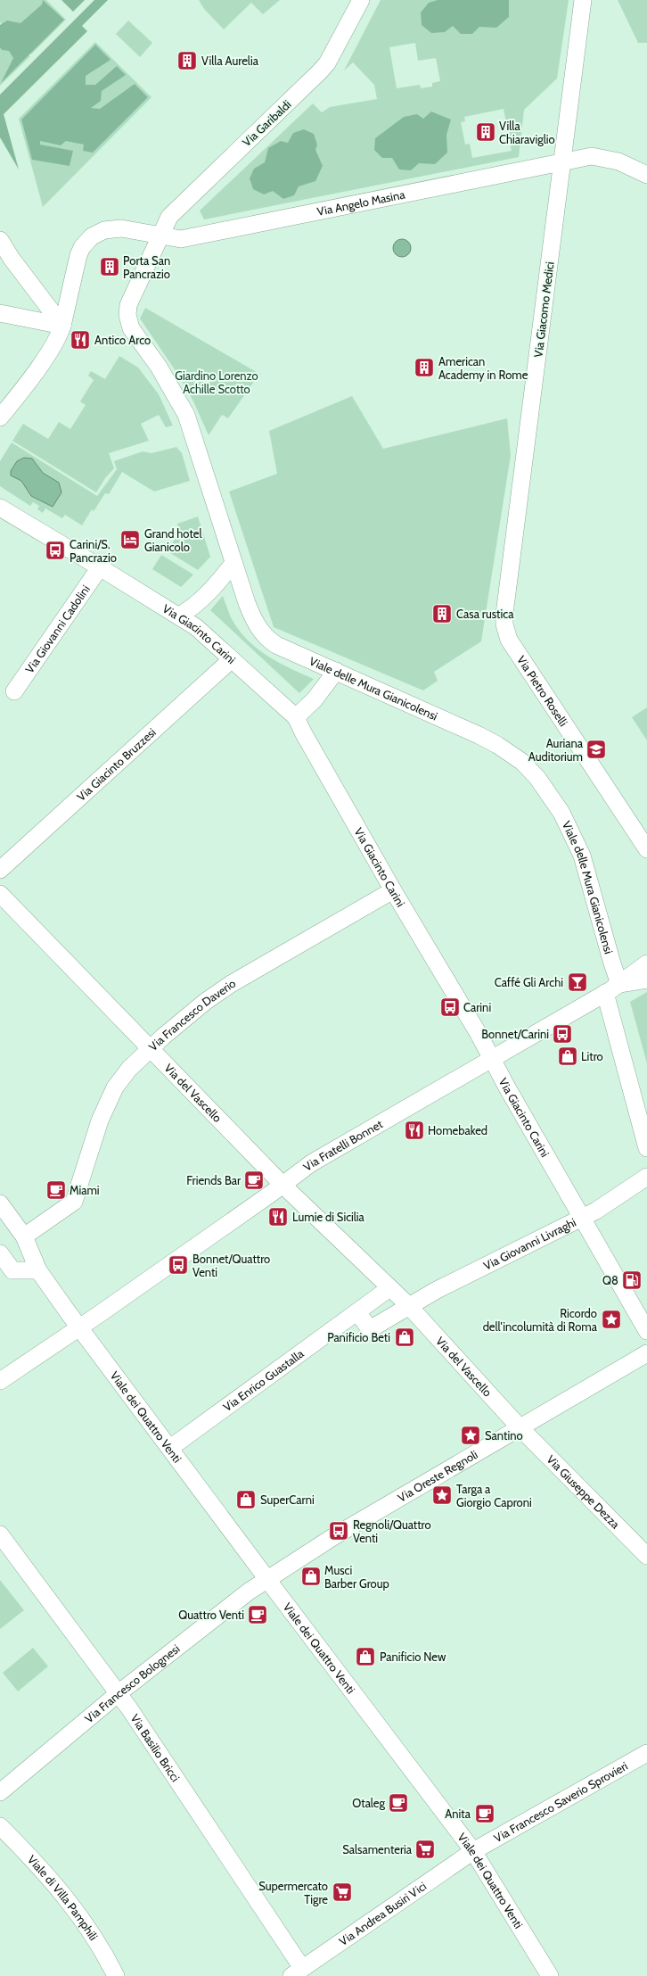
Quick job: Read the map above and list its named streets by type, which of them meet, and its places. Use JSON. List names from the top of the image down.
{
  "streets": {
    "street": [
      "Via Garibaldi",
      "Via Angelo Masina",
      "Via Giacomo Medici",
      "Via Giovanni Cadolini",
      "Via Giacinto Carini",
      "Viale delle Mura Gianicolensi",
      "Via Pietro Roselli",
      "Via Giacinto Bruzzesi",
      "Via Francesco Daverio",
      "Via del Vascello",
      "Via Fratelli Bonnet",
      "Via Giovanni Livraghi",
      "Via Enrico Guastalla",
      "Viale dei Quattro Venti",
      "Via Oreste Regnoli",
      "Via Giuseppe Dezza",
      "Via Francesco Bolognesi",
      "Via Basilio Bricci",
      "Via Francesco Saverio Sprovieri",
      "Viale di Villa Pamphili",
      "Via Andrea Busiri Vici"
    ]
  },
  "crossings": [
    ["Via Garibaldi", "Via Angelo Masina"],
    ["Via Garibaldi", "Viale delle Mura Gianicolensi"],
    ["Via Angelo Masina", "Via Giacomo Medici"],
    ["Via Giacomo Medici", "Via Pietro Roselli"],
    ["Via Giovanni Cadolini", "Via Giacinto Carini"],
    ["Via Giacinto Carini", "Via Giacinto Bruzzesi"],
    ["Via Giacinto Carini", "Via Francesco Daverio"],
    ["Via Giacinto Carini", "Via Fratelli Bonnet"],
    ["Via Giacinto Carini", "Via Giovanni Livraghi"],
    ["Viale delle Mura Gianicolensi", "Via Fratelli Bonnet"],
    ["Via Francesco Daverio", "Via del Vascello"],
    ["Via del Vascello", "Via Fratelli Bonnet"],
    ["Via del Vascello", "Via Giovanni Livraghi"],
    ["Via del Vascello", "Via Enrico Guastalla"],
    ["Via del Vascello", "Via Oreste Regnoli"],
    ["Via del Vascello", "Via Giuseppe Dezza"],
    ["Via Fratelli Bonnet", "Viale dei Quattro Venti"],
    ["Via Giovanni Livraghi", "Via Enrico Guastalla"],
    ["Via Enrico Guastalla", "Viale dei Quattro Venti"],
    ["Viale dei Quattro Venti", "Via Oreste Regnoli"],
    ["Viale dei Quattro Venti", "Via Francesco Bolognesi"],
    ["Viale dei Quattro Venti", "Via Francesco Saverio Sprovieri"],
    ["Viale dei Quattro Venti", "Via Andrea Busiri Vici"],
    ["Via Oreste Regnoli", "Via Giuseppe Dezza"],
    ["Via Oreste Regnoli", "Via Francesco Bolognesi"],
    ["Via Francesco Bolognesi", "Via Basilio Bricci"],
    ["Via Basilio Bricci", "Via Andrea Busiri Vici"],
    ["Via Francesco Saverio Sprovieri", "Via Andrea Busiri Vici"]
  ],
  "parks": ["Giardino Lorenzo Achille Scotto"],
  "places": {
    "building": [
      "Villa Aurelia",
      "Villa Chiaraviglio",
      "Porta San Pancrazio",
      "American Academy in Rome",
      "Casa rustica"
    ],
    "restaurant": ["Antico Arco", "Homebaked", "Lumie di Sicilia"],
    "hotel": ["Grand hotel Gianicolo"],
    "bus stop": [
      "Carini/S. Pancrazio",
      "Carini",
      "Bonnet/Carini",
      "Bonnet/Quattro Venti",
      "Regnoli/Quattro Venti"
    ],
    "school or university": ["Auriana Auditorium"],
    "bar": ["Caffé Gli Archi"],
    "shop": [
      "Litro",
      "Panificio Beti",
      "SuperCarni",
      "Musci Barber Group",
      "Panificio New"
    ],
    "cafe": [
      "Friends Bar",
      "Miami",
      "Quattro Venti",
      "Otaleg",
      "Anita"
    ],
    "fuel station": ["Q8"],
    "place": ["Ricordo dell'incolumità di Roma", "Santino", "Targa a Giorgio Caproni"],
    "supermarket": ["Salsamenteria", "Supermercato Tigre"]
  }
}
